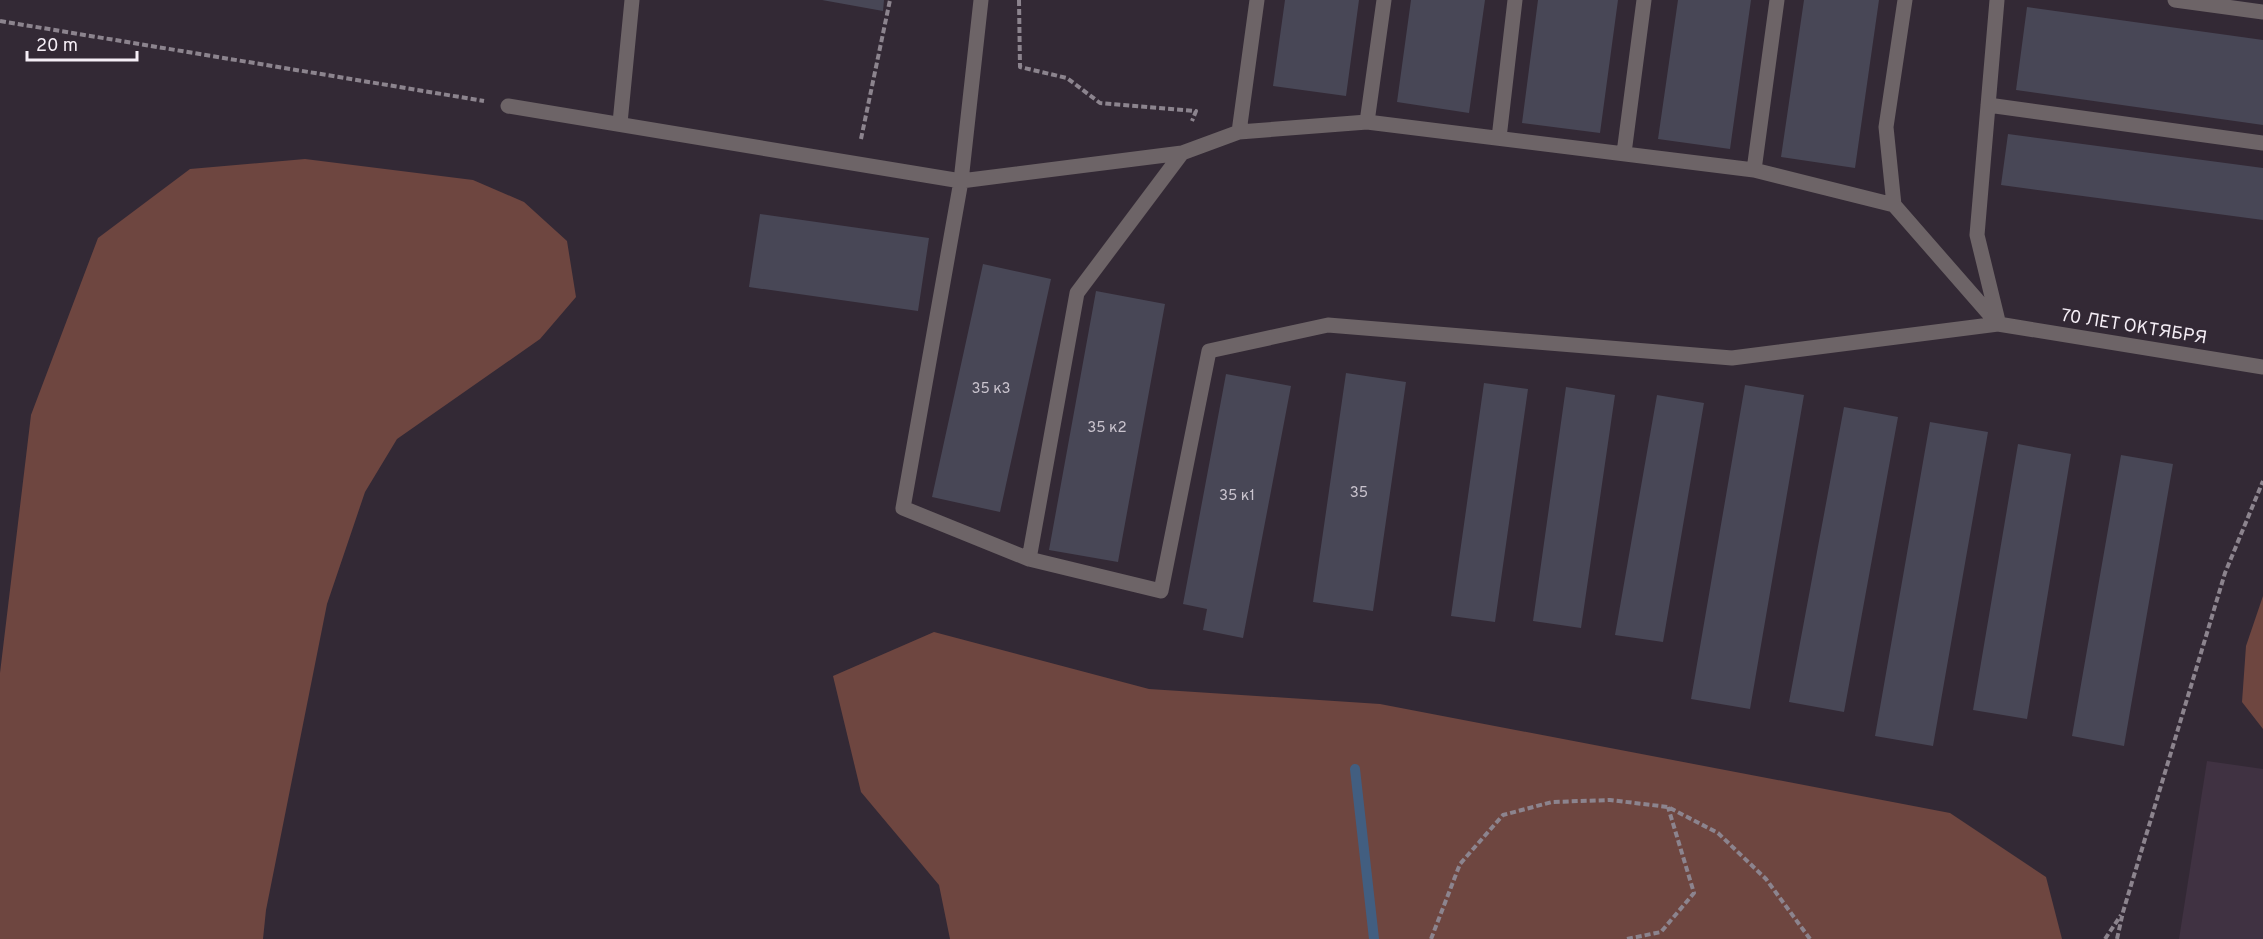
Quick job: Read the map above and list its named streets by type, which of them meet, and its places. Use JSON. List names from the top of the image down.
{
  "streets": {
    "street": ["70 ЛЕТ ОКТЯБРЯ"]
  },
  "house_numbers": [
    "35 к3",
    "35 к2",
    "35",
    "35 к1"
  ],
  "scale_bar": "20 m"
}
